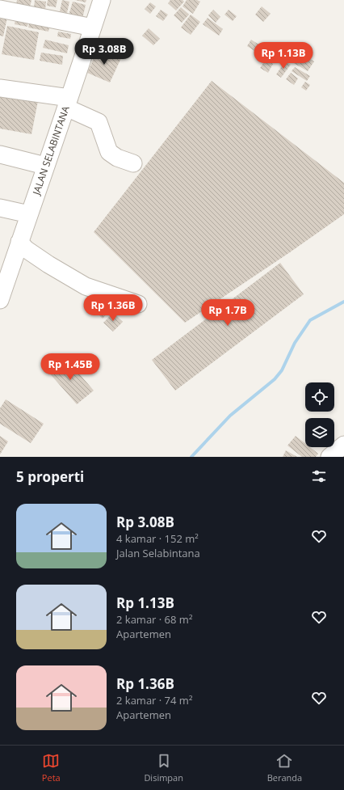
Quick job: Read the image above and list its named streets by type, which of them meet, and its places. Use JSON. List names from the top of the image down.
{
  "streets": {
    "street": ["JALAN SELABINTANA"]
  },
  "page": {
    "price": [
      "Rp 3.08B",
      "Rp 1.13B",
      "Rp 1.36B",
      "Rp 1.7B",
      "Rp 1.45B"
    ],
    "heading": "5 properti",
    "list": [
      {
        "name": "Rp 3.08B",
        "note": "4 kamar · 152 m² · Jalan Selabintana"
      },
      {
        "name": "Rp 1.13B",
        "note": "2 kamar · 68 m² · Apartemen"
      },
      {
        "name": "Rp 1.36B",
        "note": "2 kamar · 74 m² · Apartemen"
      }
    ],
    "tabs": ["Peta", "Disimpan", "Beranda"]
  }
}
